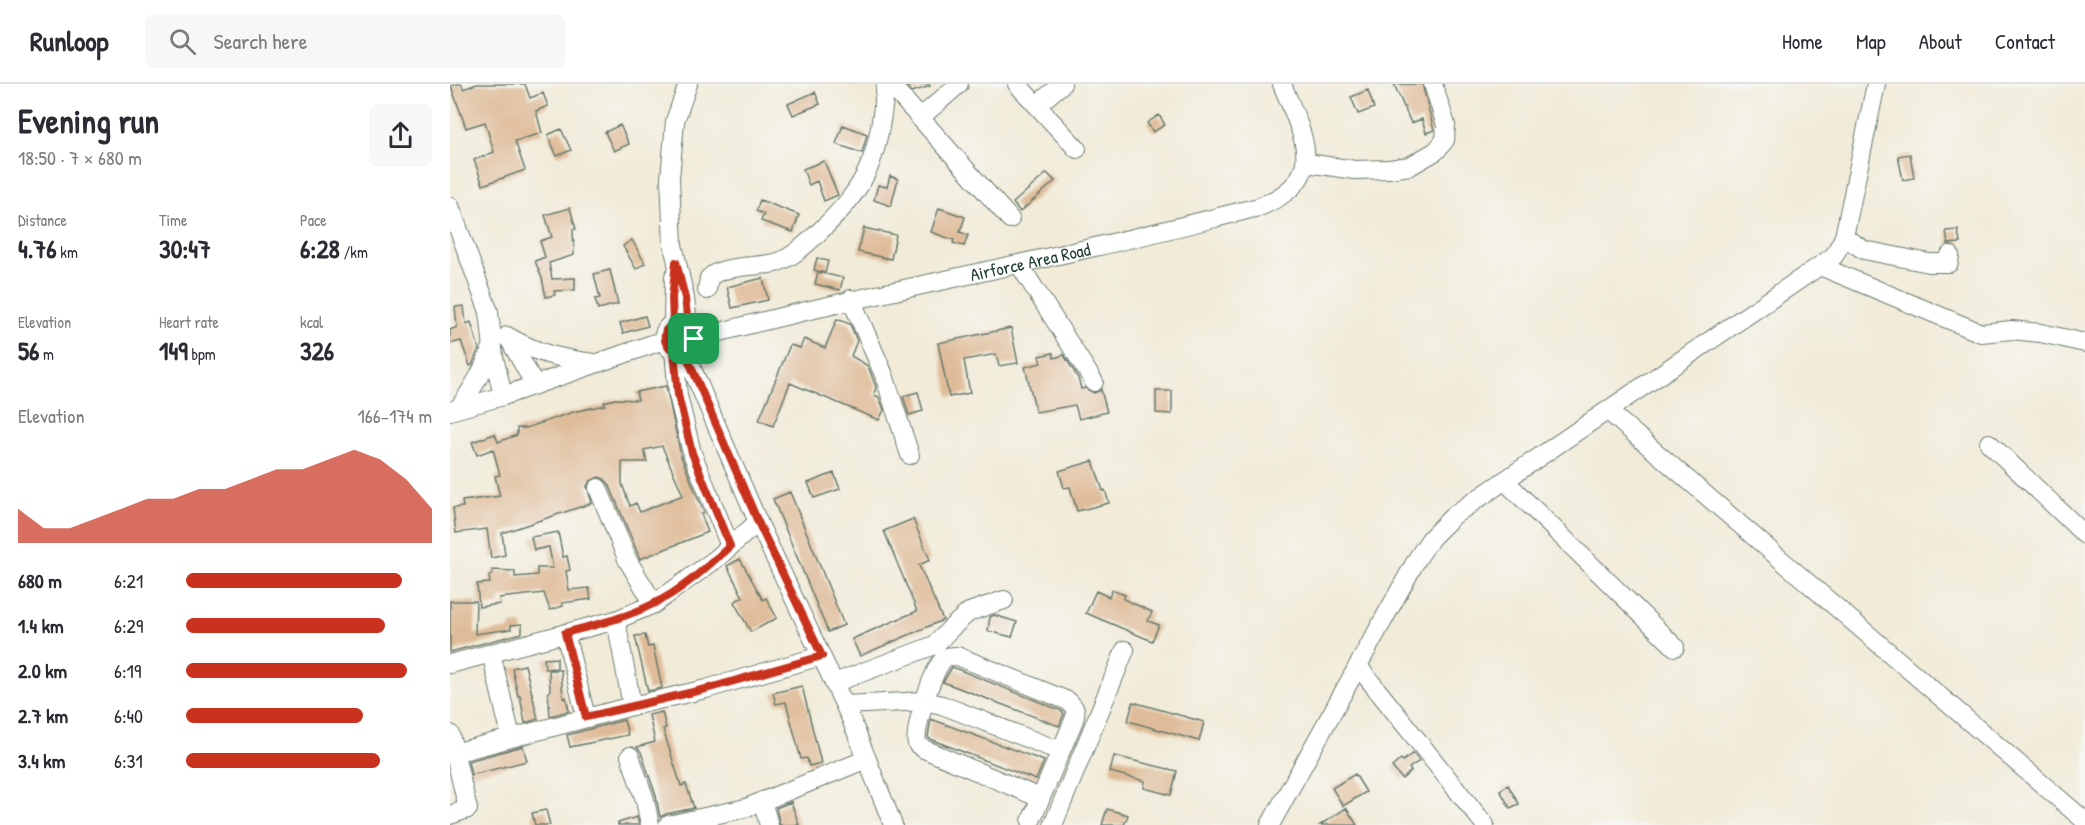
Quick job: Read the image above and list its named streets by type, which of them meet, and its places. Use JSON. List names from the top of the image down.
{
  "streets": {
    "street": ["Airforce Area Road"]
  },
  "page": {
    "header": "Runloop",
    "search": "Search here",
    "nav": [
      "Home",
      "Map",
      "About",
      "Contact"
    ],
    "heading": ["Evening run", "18:50 · 7 × 680 m"],
    "stats": [
      ["Distance", "4.76 km"],
      ["Time", "30:47"],
      ["Pace", "6:28 /km"],
      ["Elevation", "56 m"],
      ["Heart rate", "149 bpm"],
      ["kcal", "326"]
    ],
    "chart": ["Elevation", "166–174 m"],
    "list": [
      {
        "name": "680 m",
        "note": "6:21"
      },
      {
        "name": "1.4 km",
        "note": "6:29"
      },
      {
        "name": "2.0 km",
        "note": "6:19"
      },
      {
        "name": "2.7 km",
        "note": "6:40"
      },
      {
        "name": "3.4 km",
        "note": "6:31"
      }
    ]
  }
}
